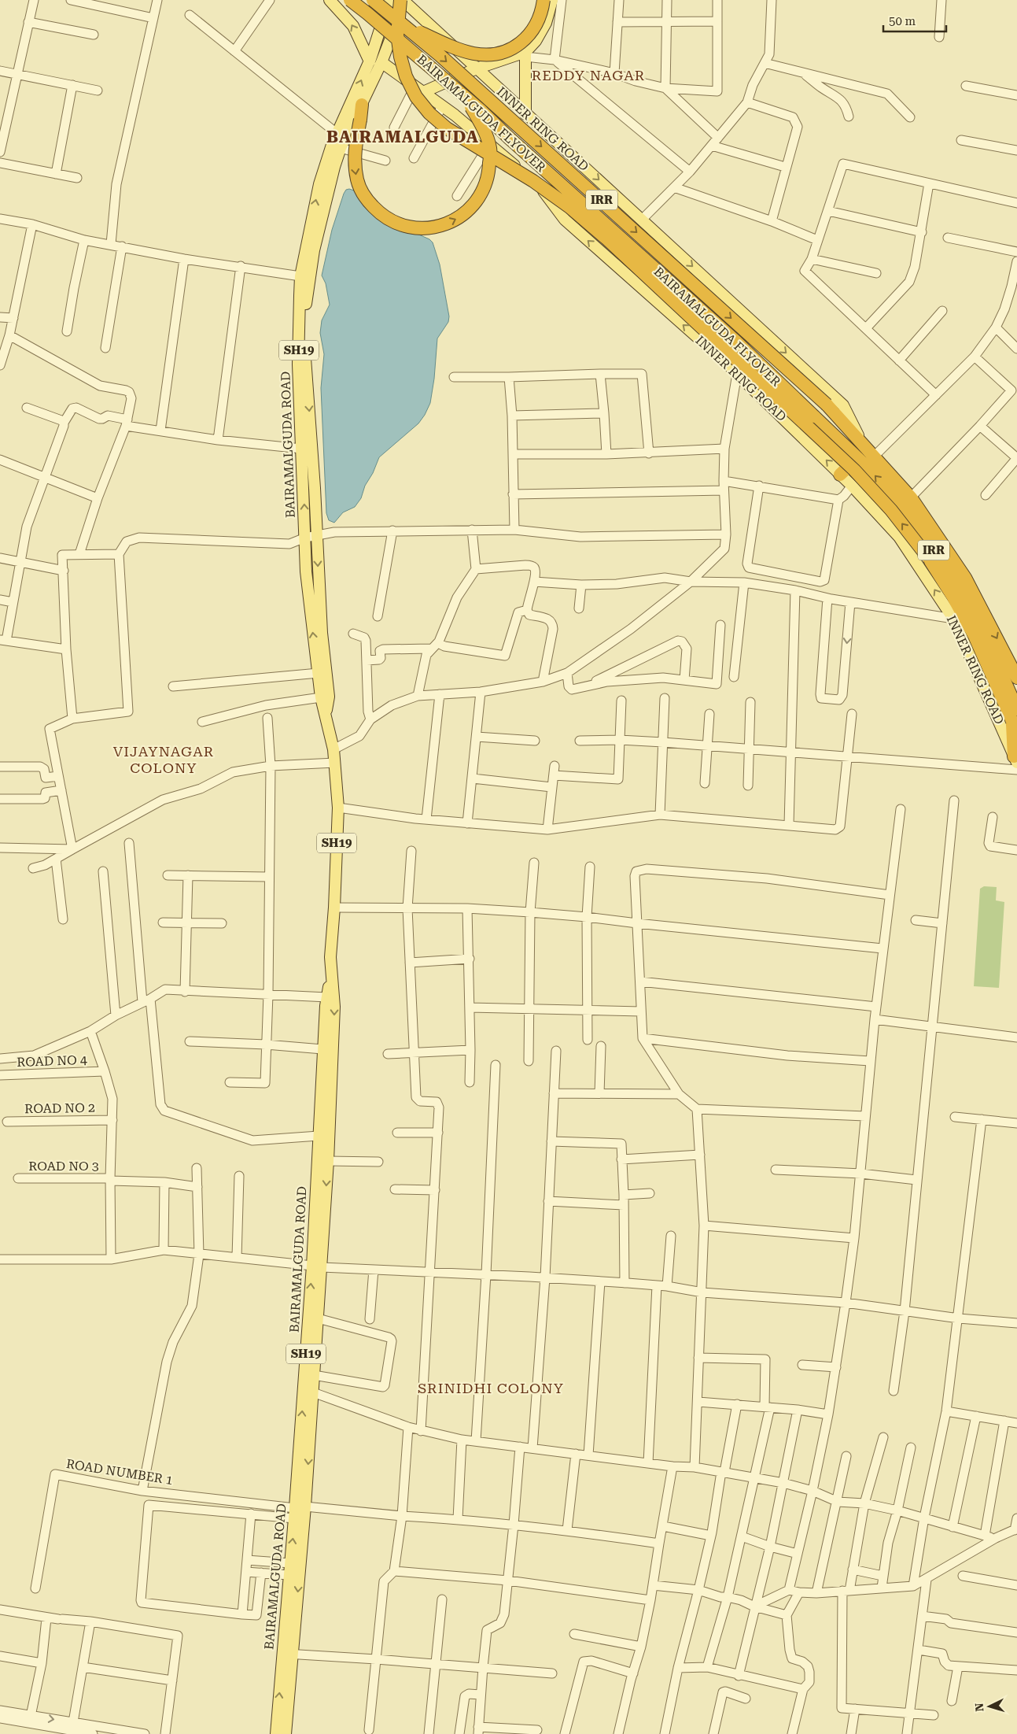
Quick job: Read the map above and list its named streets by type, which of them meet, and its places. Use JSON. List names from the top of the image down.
{
  "streets": {
    "highway": ["BAIRAMALGUDA FLYOVER", "INNER RING ROAD", "IRR"],
    "main road": ["SH19", "BAIRAMALGUDA ROAD"],
    "street": [
      "ROAD NO 4",
      "ROAD NO 2",
      "ROAD NO 3",
      "ROAD NUMBER 1"
    ]
  },
  "crossings": [
    ["BAIRAMALGUDA FLYOVER", "INNER RING ROAD"],
    ["INNER RING ROAD", "BAIRAMALGUDA ROAD"],
    ["BAIRAMALGUDA ROAD", "ROAD NUMBER 1"]
  ],
  "districts": [
    "REDDY NAGAR",
    "BAIRAMALGUDA",
    "VIJAYNAGAR COLONY",
    "SRINIDHI COLONY"
  ],
  "scale_bar": "50 m",
  "north": "left"
}
